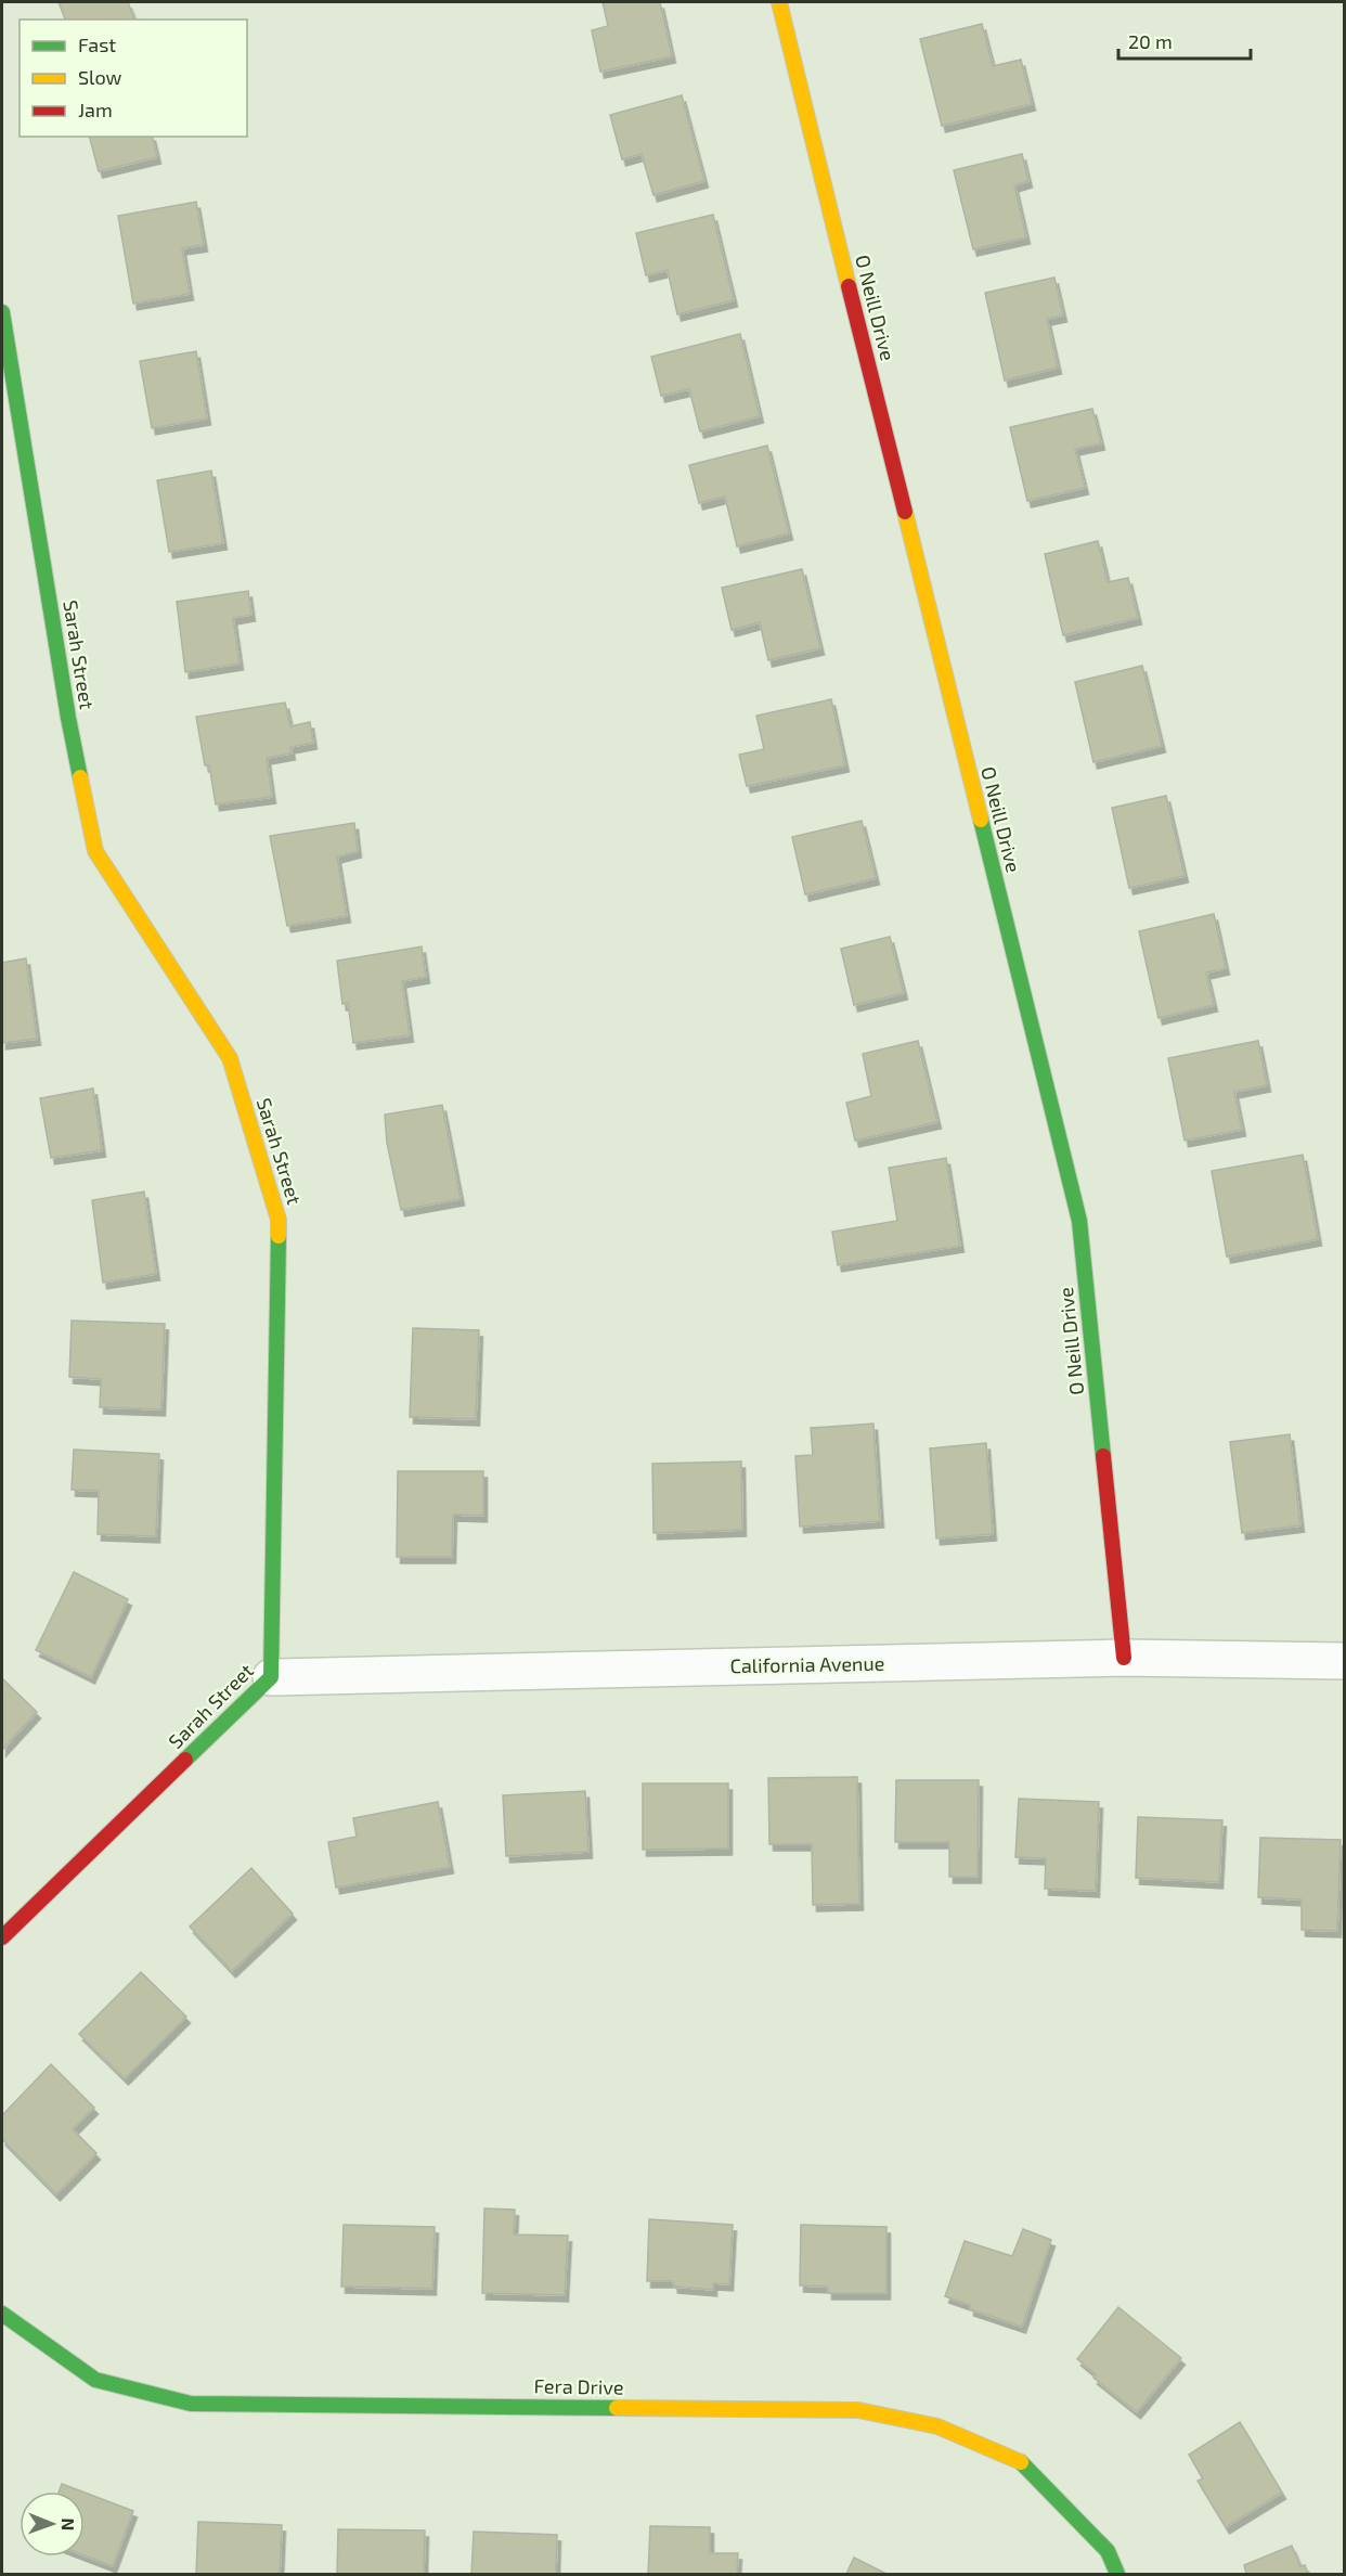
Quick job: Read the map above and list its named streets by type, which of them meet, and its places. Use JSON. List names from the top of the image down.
{
  "streets": {
    "street": [
      "O Neill Drive",
      "Sarah Street",
      "California Avenue",
      "Fera Drive"
    ]
  },
  "crossings": [
    ["O Neill Drive", "California Avenue"],
    ["Sarah Street", "California Avenue"]
  ],
  "legend": ["Fast", "Slow", "Jam"],
  "scale_bar": "20 m",
  "north": "right"
}
